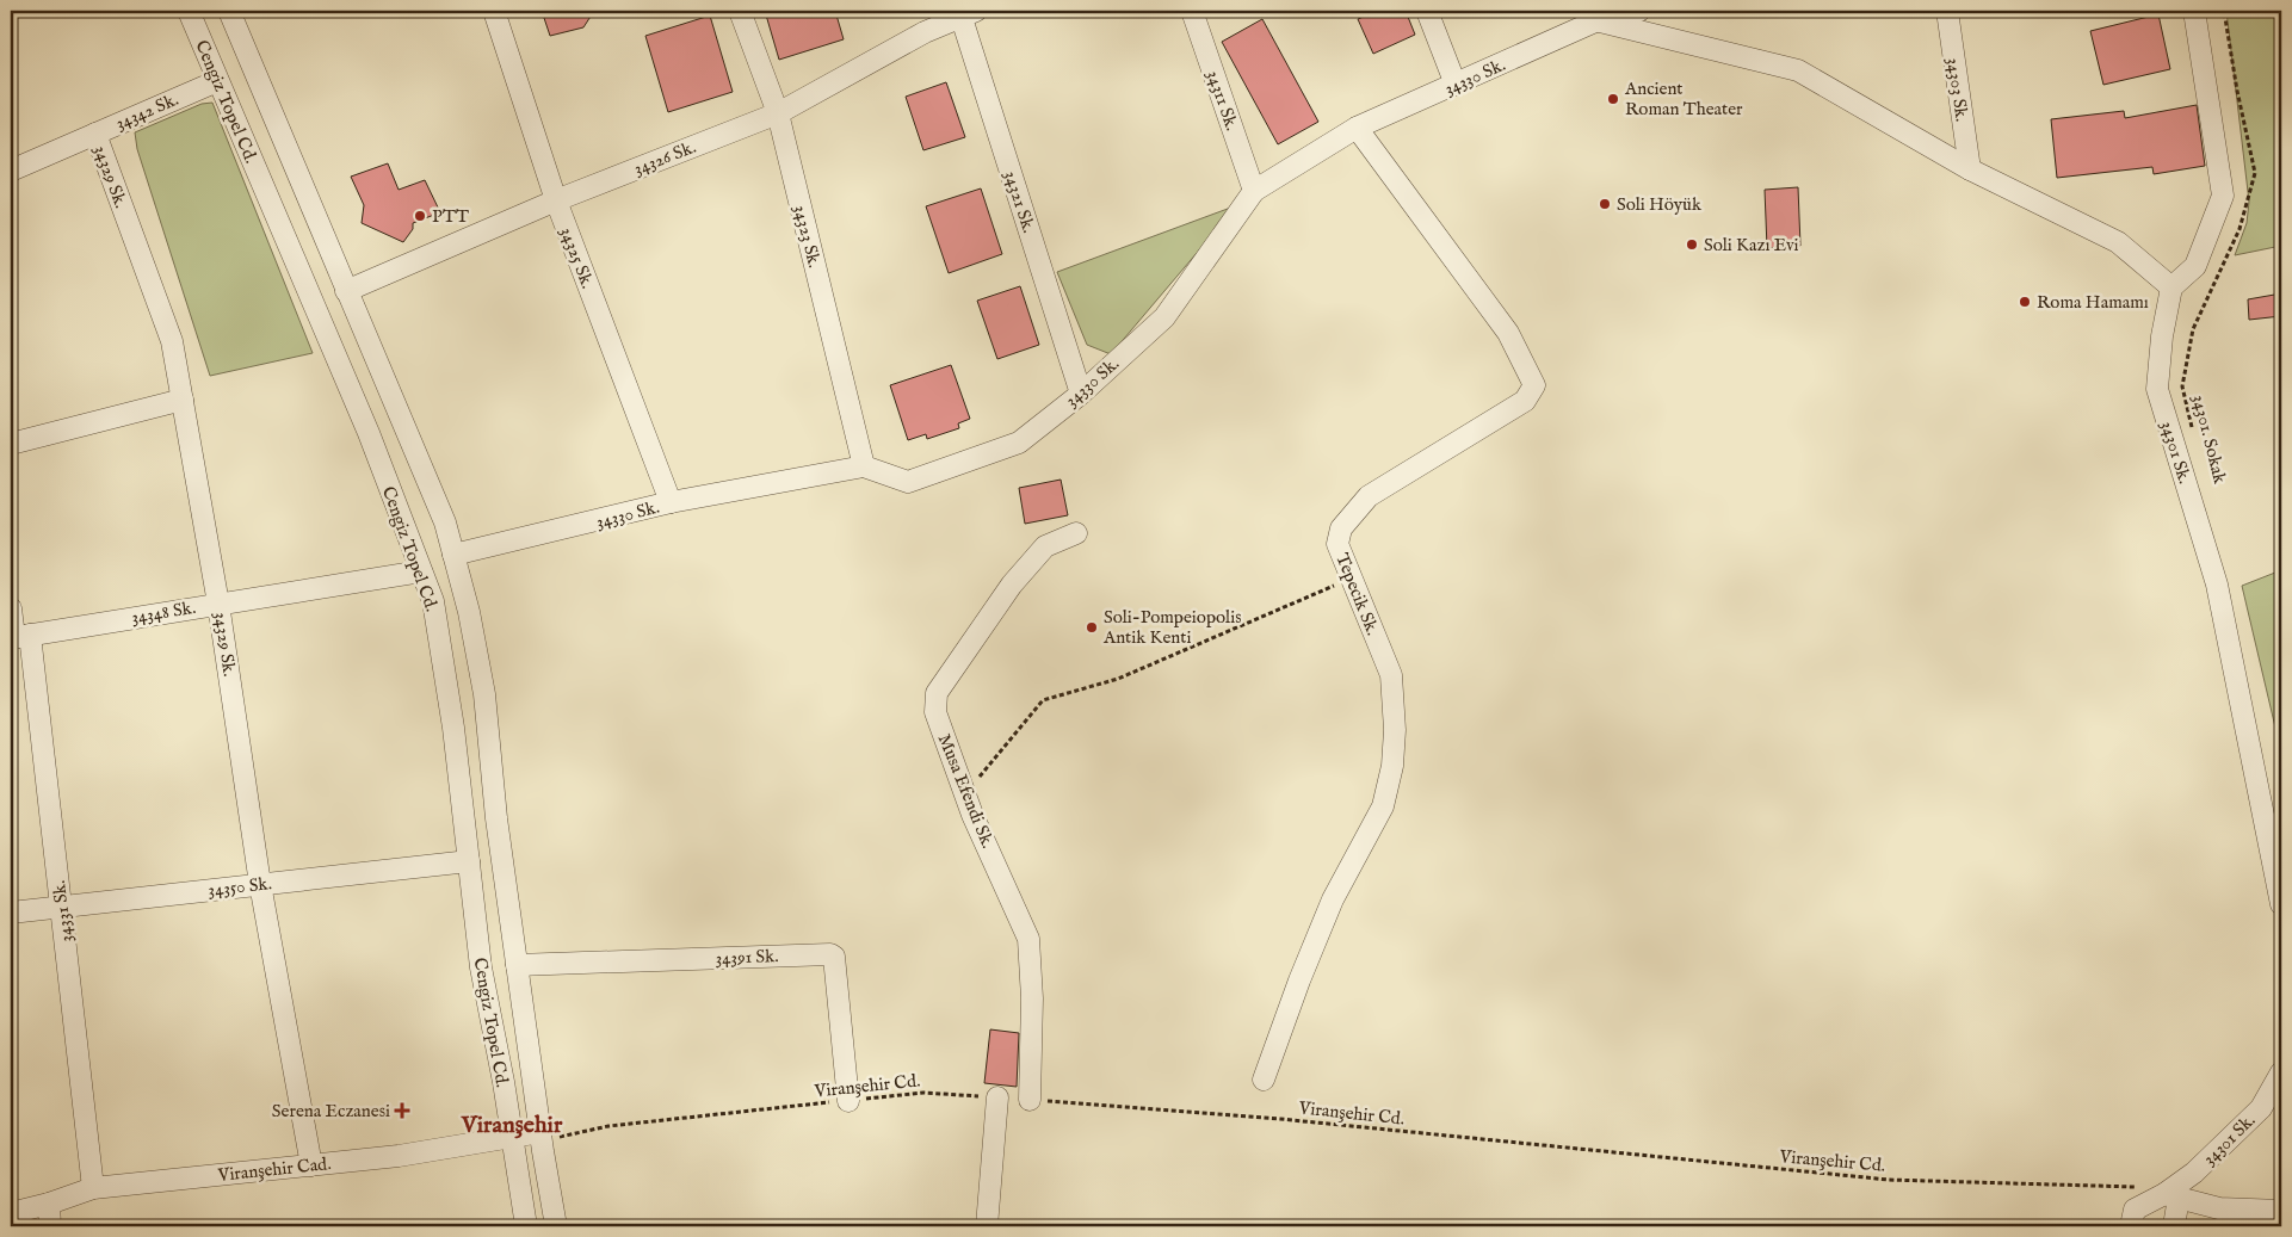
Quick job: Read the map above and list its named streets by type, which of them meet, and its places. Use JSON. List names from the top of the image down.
{
  "streets": {
    "street": [
      "34330 Sk.",
      "34303 Sk.",
      "34311 Sk.",
      "Cengiz Topel Cd.",
      "34342 Sk.",
      "34326 Sk.",
      "34329 Sk.",
      "34321 Sk.",
      "34323 Sk.",
      "34325 Sk.",
      "34301 Sk.",
      "Tepecik Sk.",
      "34348 Sk.",
      "Musa Efendi Sk.",
      "34350 Sk.",
      "34331 Sk.",
      "34391 Sk.",
      "Viranşehir Cad."
    ],
    "path": ["34301. Sokak", "Viranşehir Cd."]
  },
  "crossings": [
    ["34330 Sk.", "34311 Sk."],
    ["34330 Sk.", "Cengiz Topel Cd."],
    ["34330 Sk.", "34321 Sk."],
    ["34330 Sk.", "34323 Sk."],
    ["34330 Sk.", "34325 Sk."],
    ["34330 Sk.", "Tepecik Sk."],
    ["Cengiz Topel Cd.", "34342 Sk."],
    ["Cengiz Topel Cd.", "34326 Sk."],
    ["Cengiz Topel Cd.", "34348 Sk."],
    ["Cengiz Topel Cd.", "34350 Sk."],
    ["Cengiz Topel Cd.", "34391 Sk."],
    ["Cengiz Topel Cd.", "Viranşehir Cd."],
    ["Cengiz Topel Cd.", "Viranşehir Cad."],
    ["34342 Sk.", "34329 Sk."],
    ["34326 Sk.", "34321 Sk."],
    ["34326 Sk.", "34323 Sk."],
    ["34326 Sk.", "34325 Sk."],
    ["34329 Sk.", "34348 Sk."],
    ["34329 Sk.", "34350 Sk."],
    ["34329 Sk.", "Viranşehir Cad."],
    ["34348 Sk.", "34331 Sk."],
    ["Musa Efendi Sk.", "Viranşehir Cd."],
    ["34350 Sk.", "34331 Sk."],
    ["34331 Sk.", "Viranşehir Cad."],
    ["34391 Sk.", "Viranşehir Cd."],
    ["Viranşehir Cd.", "Viranşehir Cad."]
  ],
  "districts": ["Viranşehir"],
  "places": {
    "other": [
      "Ancient Roman Theater",
      "Soli Höyük",
      "PTT",
      "Soli Kazı Evi",
      "Roma Hamamı",
      "Soli-Pompeiopolis Antik Kenti"
    ],
    "health": ["Serena Eczanesi"]
  }
}
